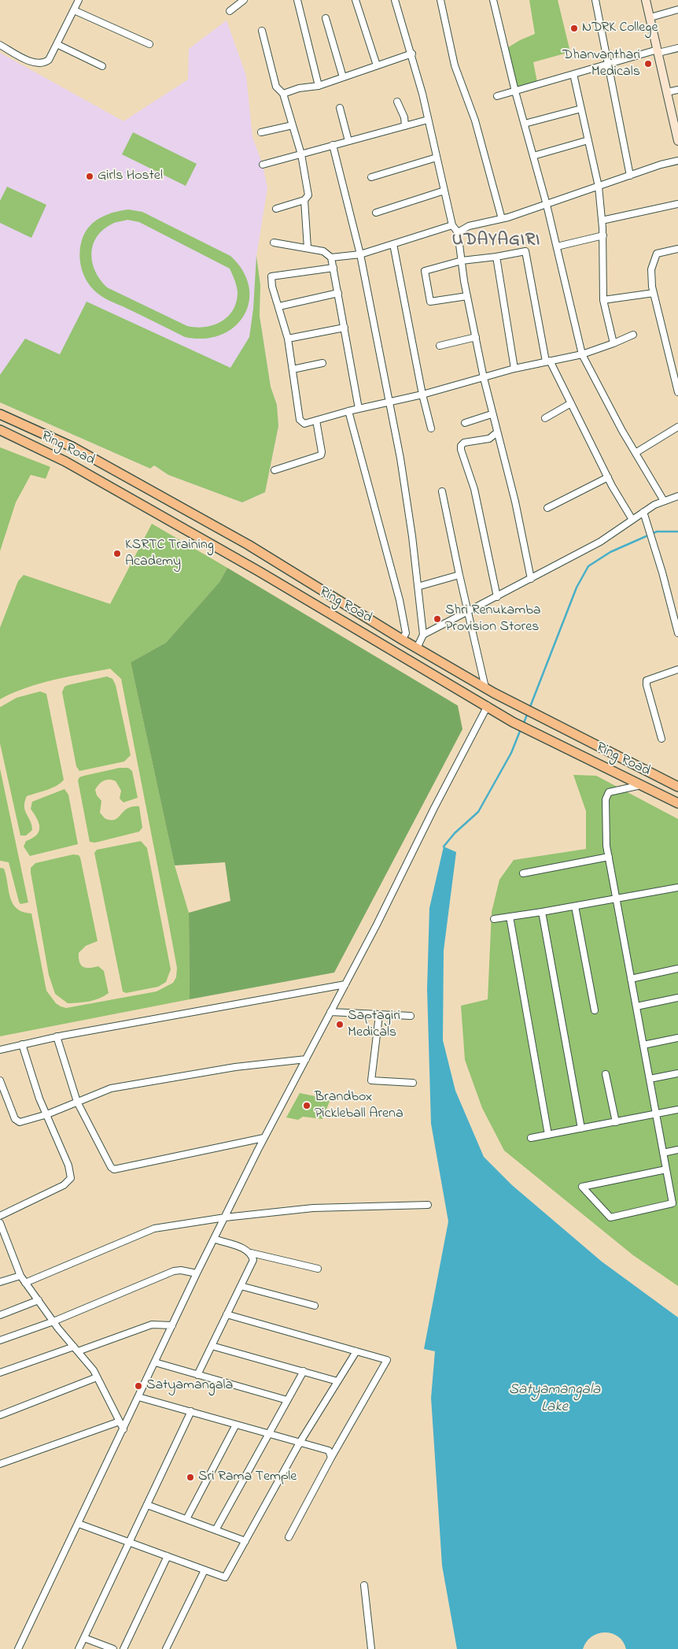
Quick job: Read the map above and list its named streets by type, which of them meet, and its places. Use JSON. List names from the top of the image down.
{
  "streets": {
    "main road": ["Ring Road"]
  },
  "districts": ["UDAYAGIRI"],
  "water": ["Satyamangala Lake"],
  "places": [
    "NDRK College",
    "Dhanvanthari Medicals",
    "Girls Hostel",
    "KSRTC Training Academy",
    "Shri Renukamba Provision Stores",
    "Saptagiri Medicals",
    "Brandbox Pickleball Arena",
    "Satyamangala",
    "Sri Rama Temple"
  ]
}
